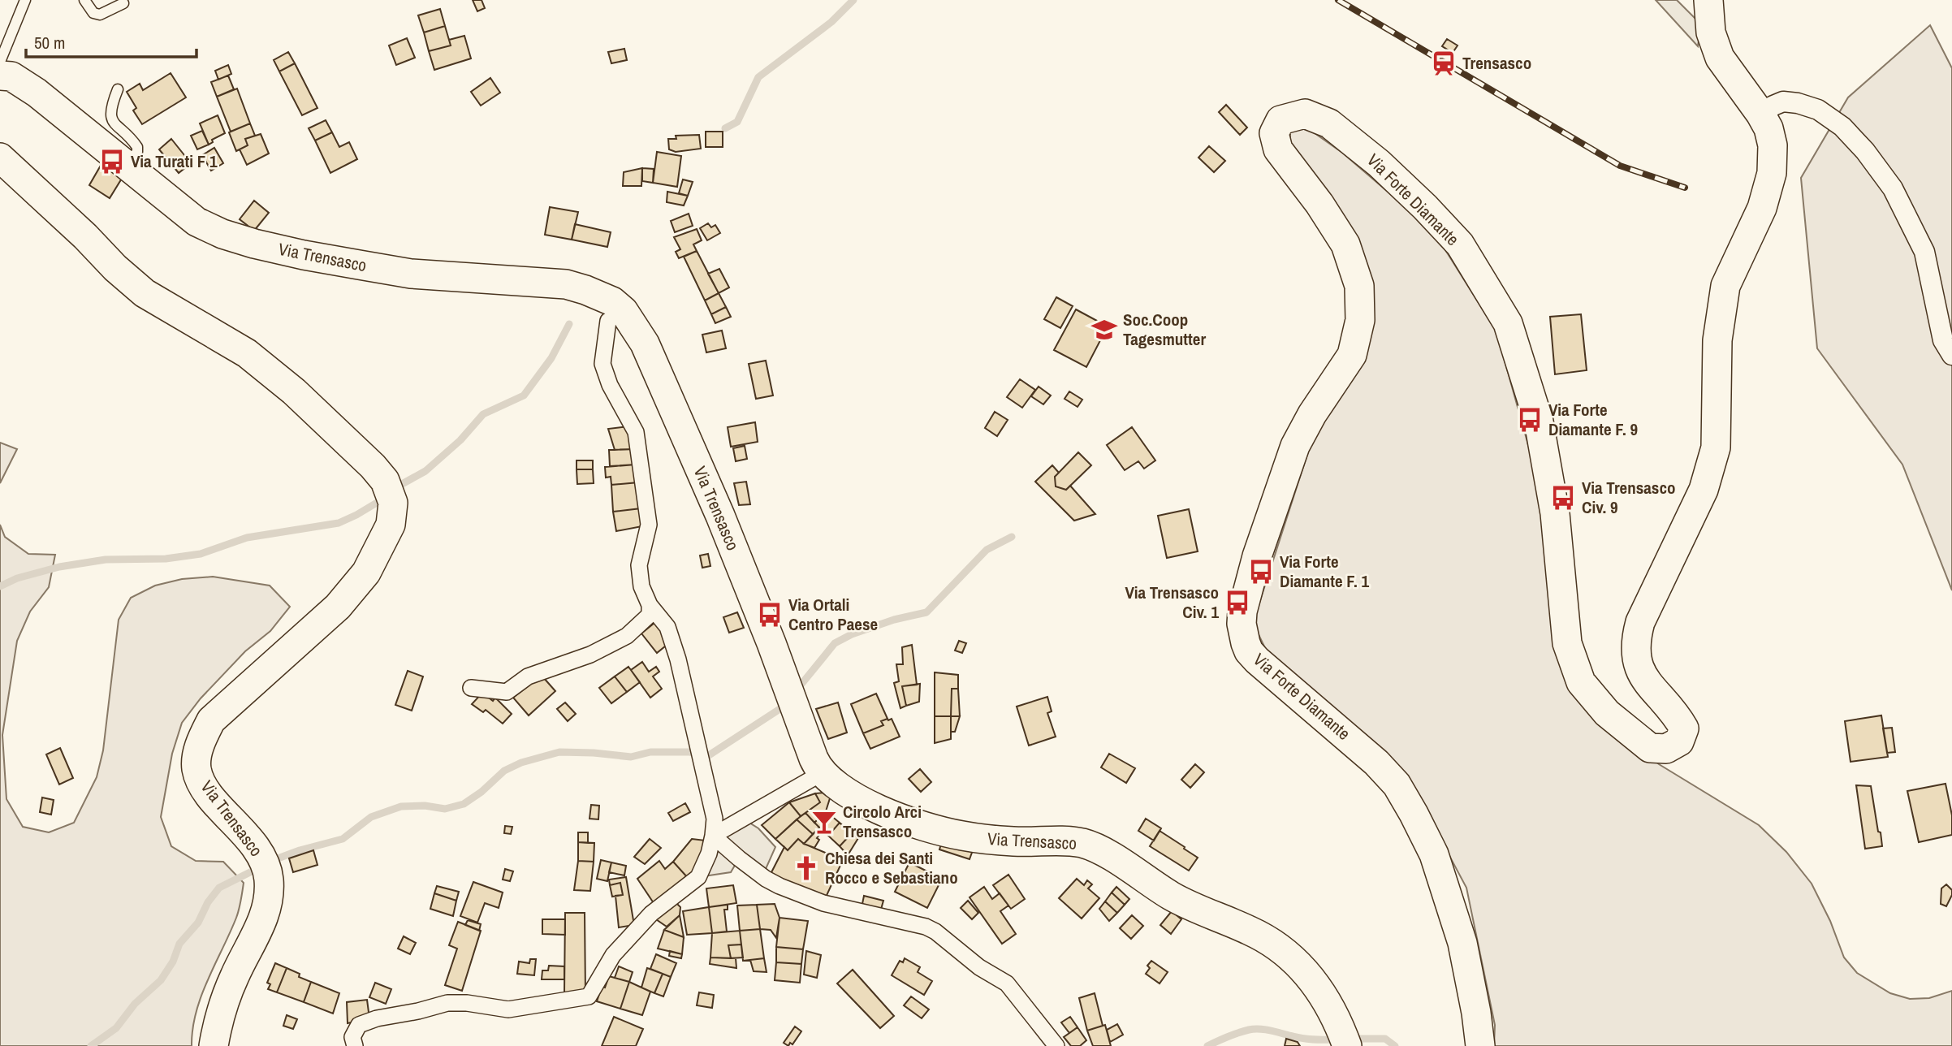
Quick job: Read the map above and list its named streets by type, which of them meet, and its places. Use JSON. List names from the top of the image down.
{
  "streets": {
    "main road": ["Via Forte Diamante", "Via Trensasco"]
  },
  "places": {
    "station": ["Trensasco"],
    "bus stop": [
      "Via Turati F 1",
      "Via Forte Diamante F. 9",
      "Via Trensasco Civ. 9",
      "Via Forte Diamante F. 1",
      "Via Trensasco Civ. 1",
      "Via Ortali Centro Paese"
    ],
    "school or university": ["Soc.Coop Tagesmutter"],
    "bar": ["Circolo Arci Trensasco"],
    "church": ["Chiesa dei Santi Rocco e Sebastiano"]
  },
  "scale_bar": "50 m"
}
